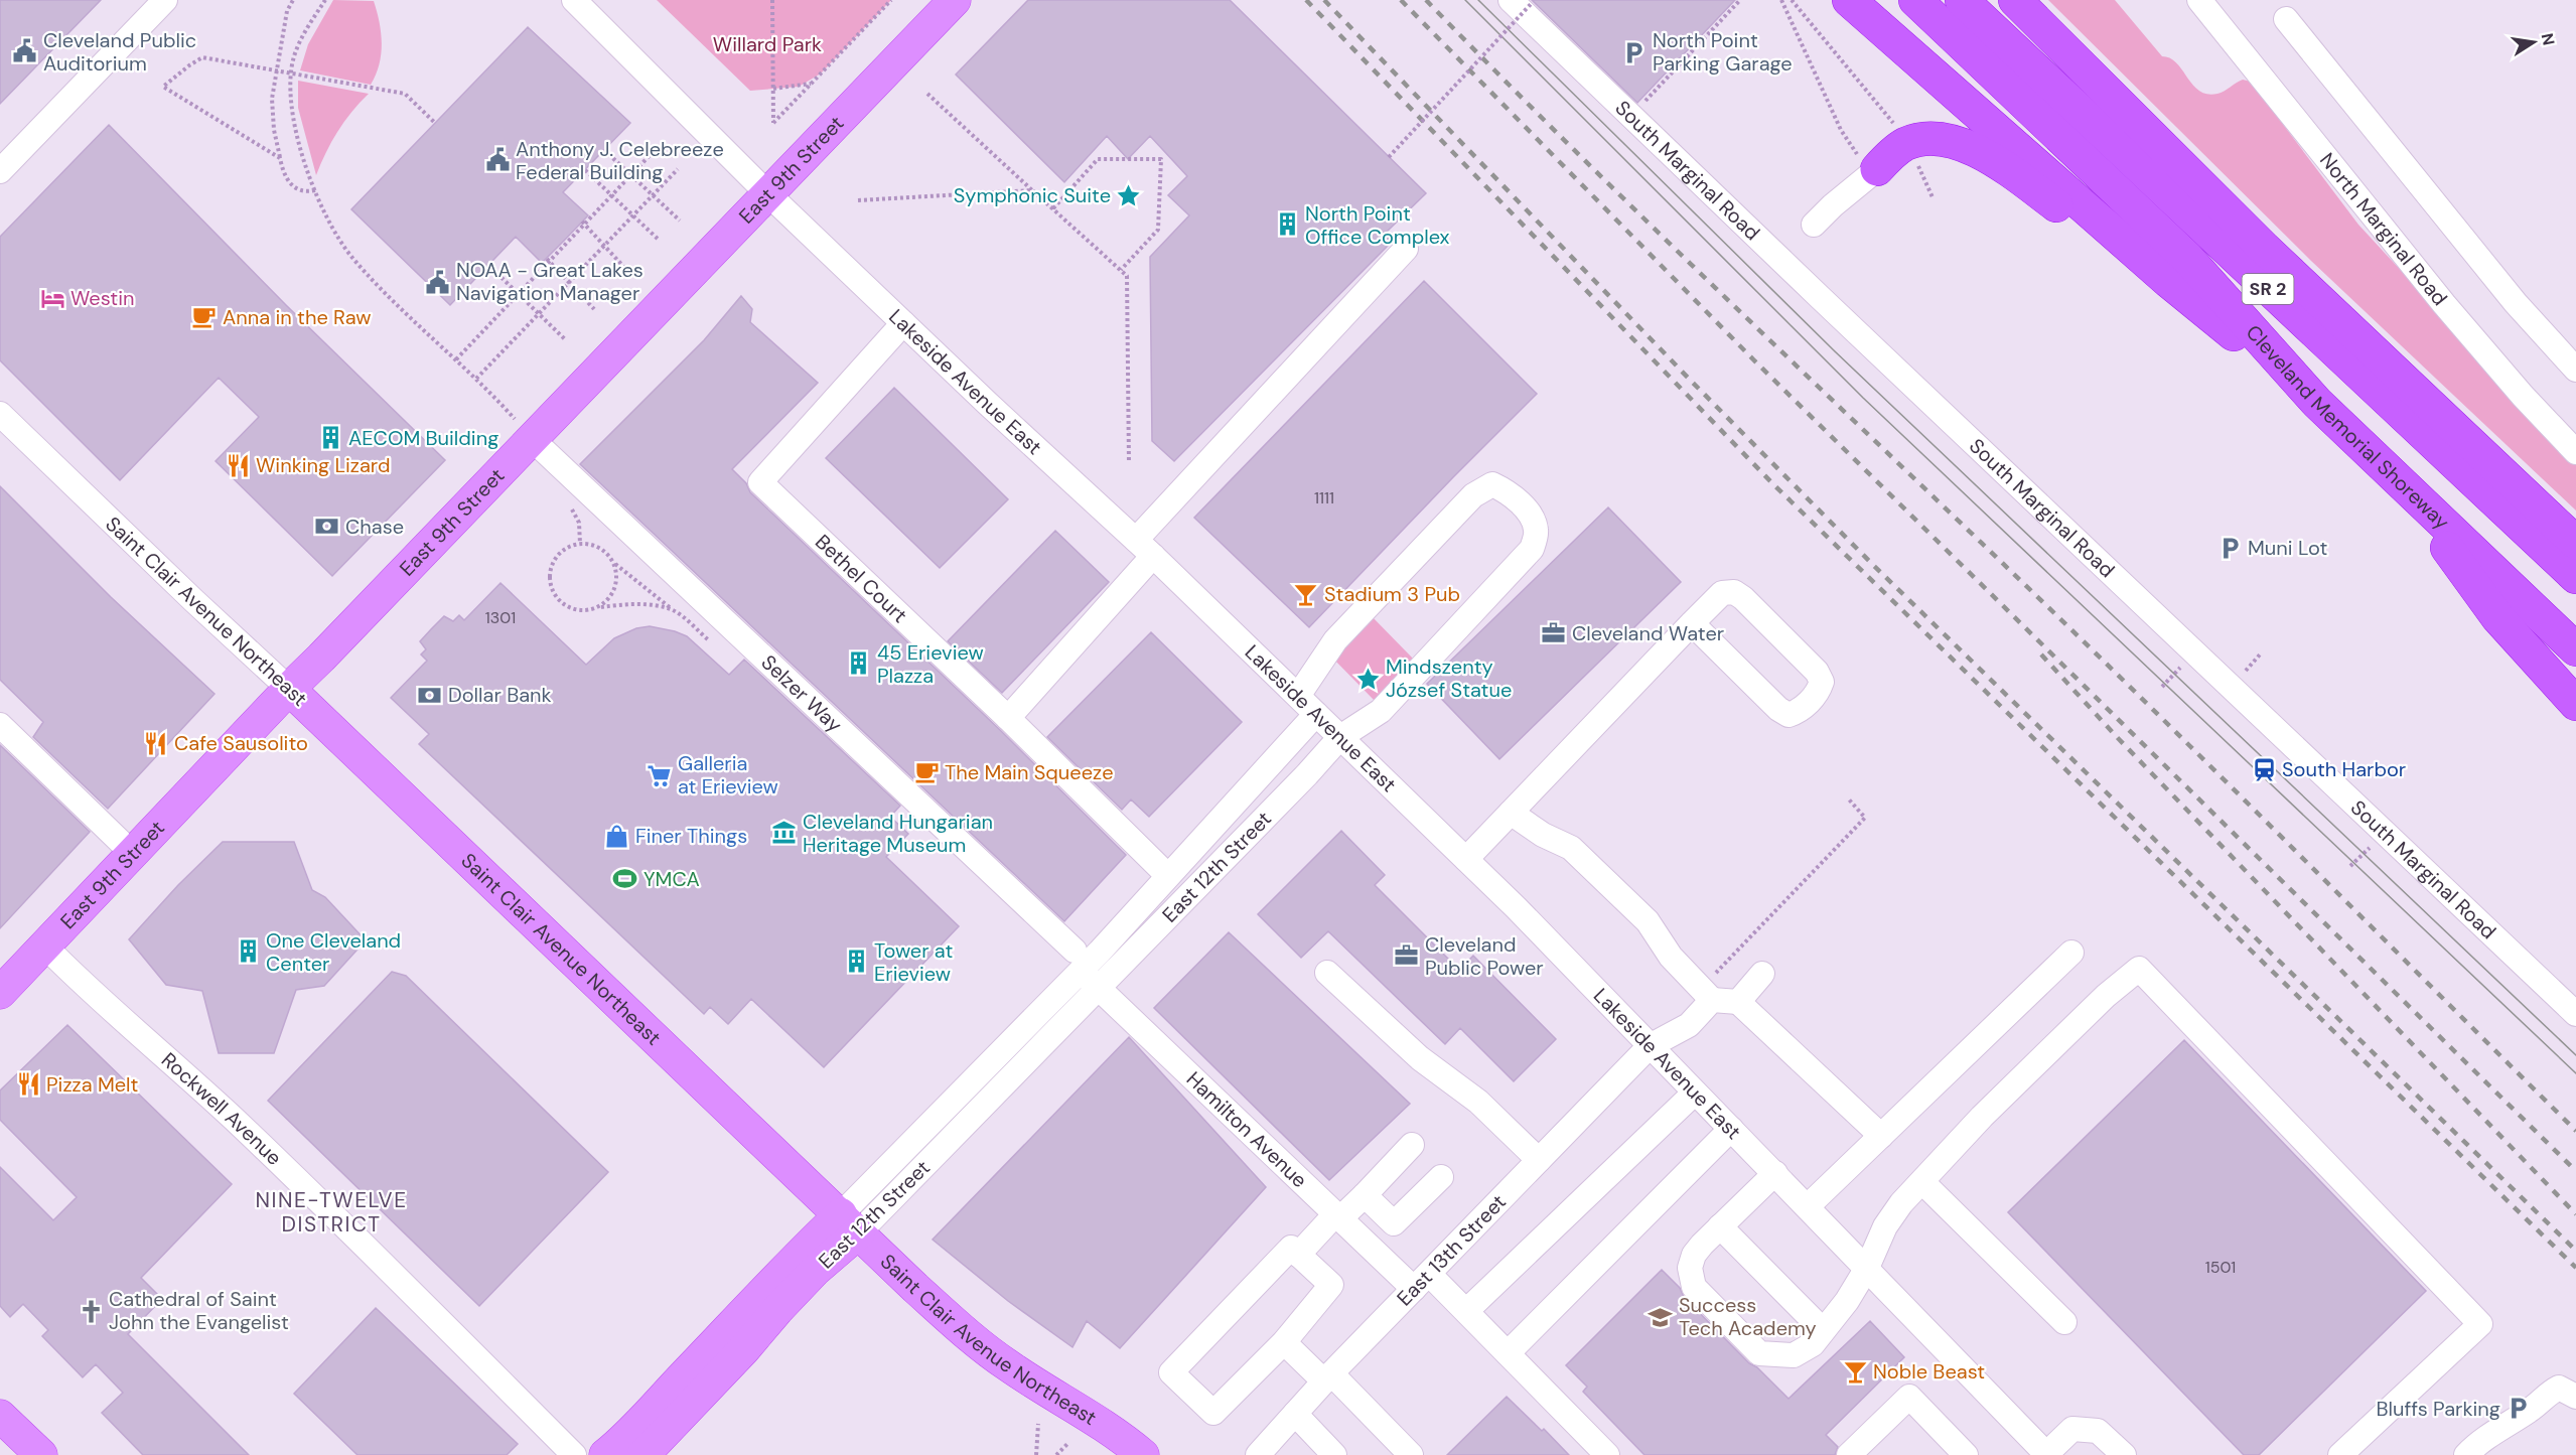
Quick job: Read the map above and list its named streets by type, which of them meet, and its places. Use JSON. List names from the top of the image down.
{
  "streets": {
    "highway": ["SR 2", "Cleveland Memorial Shoreway"],
    "main road": ["East 9th Street", "Saint Clair Avenue Northeast", "East 12th Street"],
    "street": [
      "South Marginal Road",
      "North Marginal Road",
      "Lakeside Avenue East",
      "Bethel Court",
      "Selzer Way",
      "Rockwell Avenue",
      "Hamilton Avenue",
      "East 13th Street"
    ]
  },
  "crossings": [
    ["East 9th Street", "Lakeside Avenue East"],
    ["East 9th Street", "Saint Clair Avenue Northeast"],
    ["East 9th Street", "Selzer Way"],
    ["East 9th Street", "Rockwell Avenue"],
    ["Lakeside Avenue East", "Bethel Court"],
    ["Lakeside Avenue East", "East 12th Street"],
    ["Lakeside Avenue East", "East 13th Street"],
    ["Bethel Court", "East 12th Street"],
    ["Saint Clair Avenue Northeast", "East 12th Street"],
    ["Selzer Way", "East 12th Street"],
    ["Selzer Way", "Hamilton Avenue"],
    ["East 12th Street", "Hamilton Avenue"],
    ["Hamilton Avenue", "East 13th Street"]
  ],
  "districts": ["NINE-TWELVE DISTRICT"],
  "parks": ["Willard Park"],
  "places": {
    "public building": ["Cleveland Public Auditorium", "Anthony J. Celebreeze Federal Building", "NOAA - Great Lakes Navigation Manager"],
    "parking": ["North Point Parking Garage", "Muni Lot", "Bluffs Parking"],
    "place": ["Symphonic Suite", "Mindszenty József Statue"],
    "building": [
      "North Point Office Complex",
      "AECOM Building",
      "45 Erieview Plazza",
      "One Cleveland Center",
      "Tower at Erieview"
    ],
    "hotel": ["Westin"],
    "cafe": ["Anna in the Raw", "The Main Squeeze"],
    "restaurant": ["Winking Lizard", "Cafe Sausolito", "Pizza Melt"],
    "bank": ["Chase", "Dollar Bank"],
    "bar": ["Stadium 3 Pub", "Noble Beast"],
    "office": ["Cleveland Water", "Cleveland Public Power"],
    "station": ["South Harbor"],
    "supermarket": ["Galleria at Erieview"],
    "museum": ["Cleveland Hungarian Heritage Museum"],
    "shop": ["Finer Things"],
    "sports": ["YMCA"],
    "church": ["Cathedral of Saint John the Evangelist"],
    "school or university": ["Success Tech Academy"]
  },
  "house_numbers": ["1111", "1301", "1501"],
  "north": "right"
}
